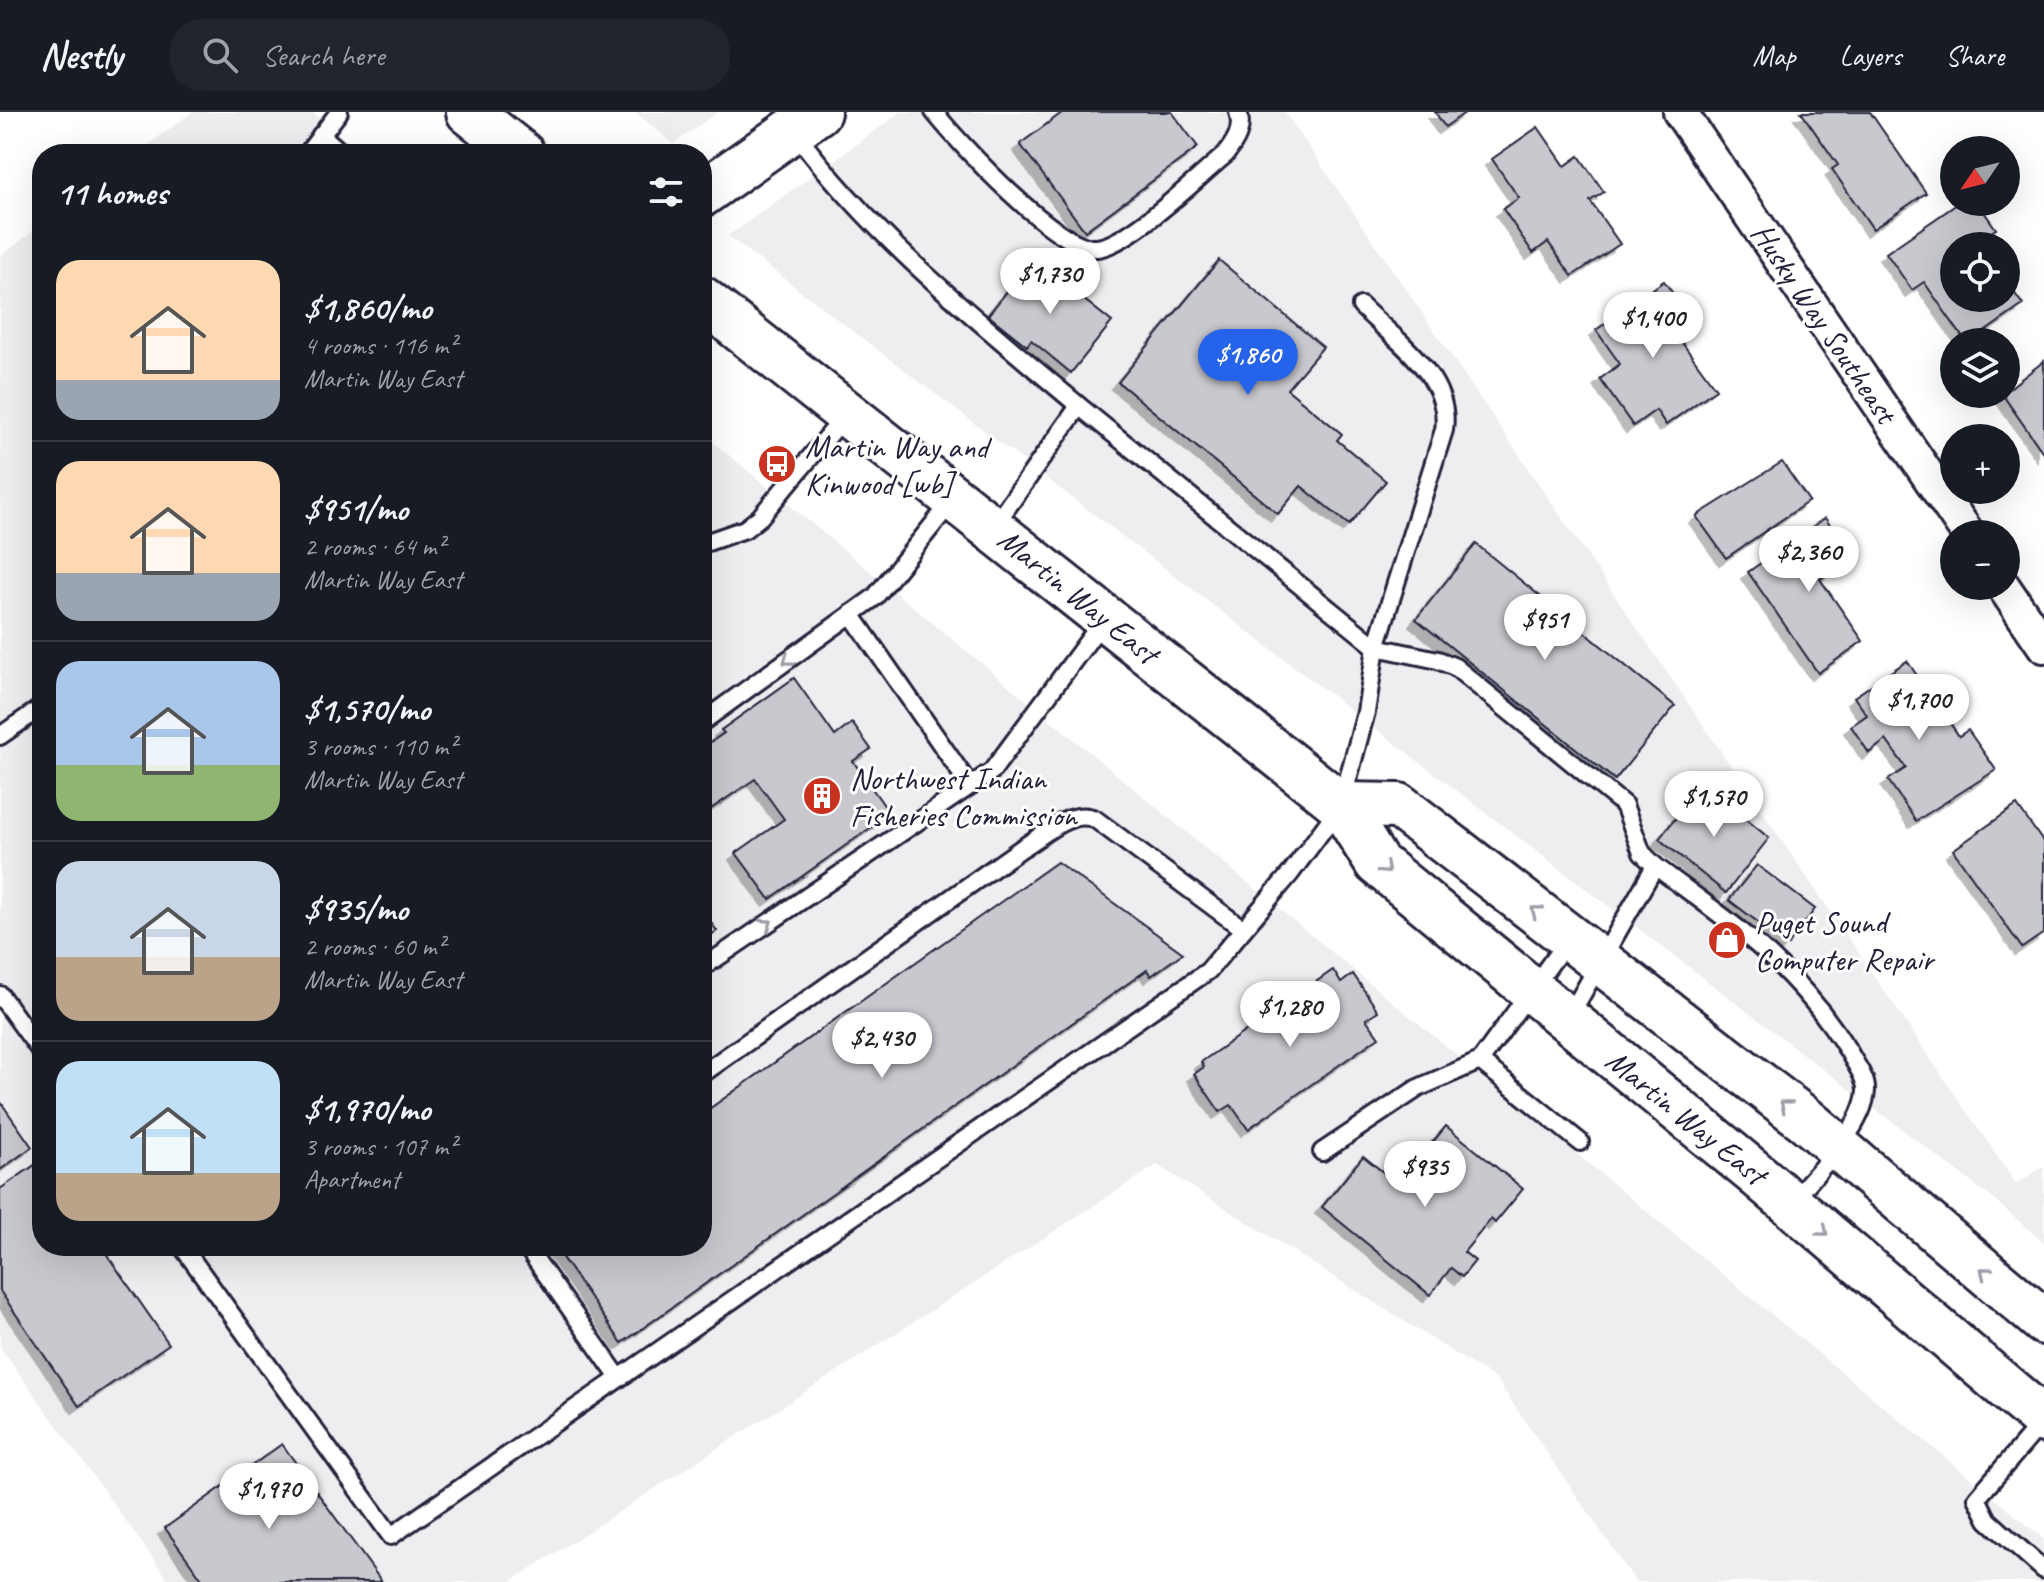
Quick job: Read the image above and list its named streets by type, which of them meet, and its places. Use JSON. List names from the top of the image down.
{
  "streets": {
    "main road": ["Martin Way East"],
    "street": ["Husky Way Southeast"]
  },
  "places": {
    "bus stop": ["Martin Way and Kinwood [wb]"],
    "building": ["Northwest Indian Fisheries Commission"],
    "shop": ["Puget Sound Computer Repair"]
  },
  "north": "bottom left",
  "page": {
    "header": "Nestly",
    "search": "Search here",
    "nav": ["Map", "Layers", "Share"],
    "map_buttons": ["+", "−"],
    "heading": "11 homes",
    "list": [
      {
        "name": "$1,860/mo",
        "note": "4 rooms · 116 m² · Martin Way East"
      },
      {
        "name": "$951/mo",
        "note": "2 rooms · 64 m² · Martin Way East"
      },
      {
        "name": "$1,570/mo",
        "note": "3 rooms · 110 m² · Martin Way East"
      },
      {
        "name": "$935/mo",
        "note": "2 rooms · 60 m² · Martin Way East"
      },
      {
        "name": "$1,970/mo",
        "note": "3 rooms · 107 m² · Apartment"
      }
    ],
    "price": [
      "$1,730",
      "$1,400",
      "$1,860",
      "$2,360",
      "$951",
      "$1,700",
      "$1,570",
      "$1,280",
      "$2,430",
      "$935",
      "$1,970"
    ]
  }
}
